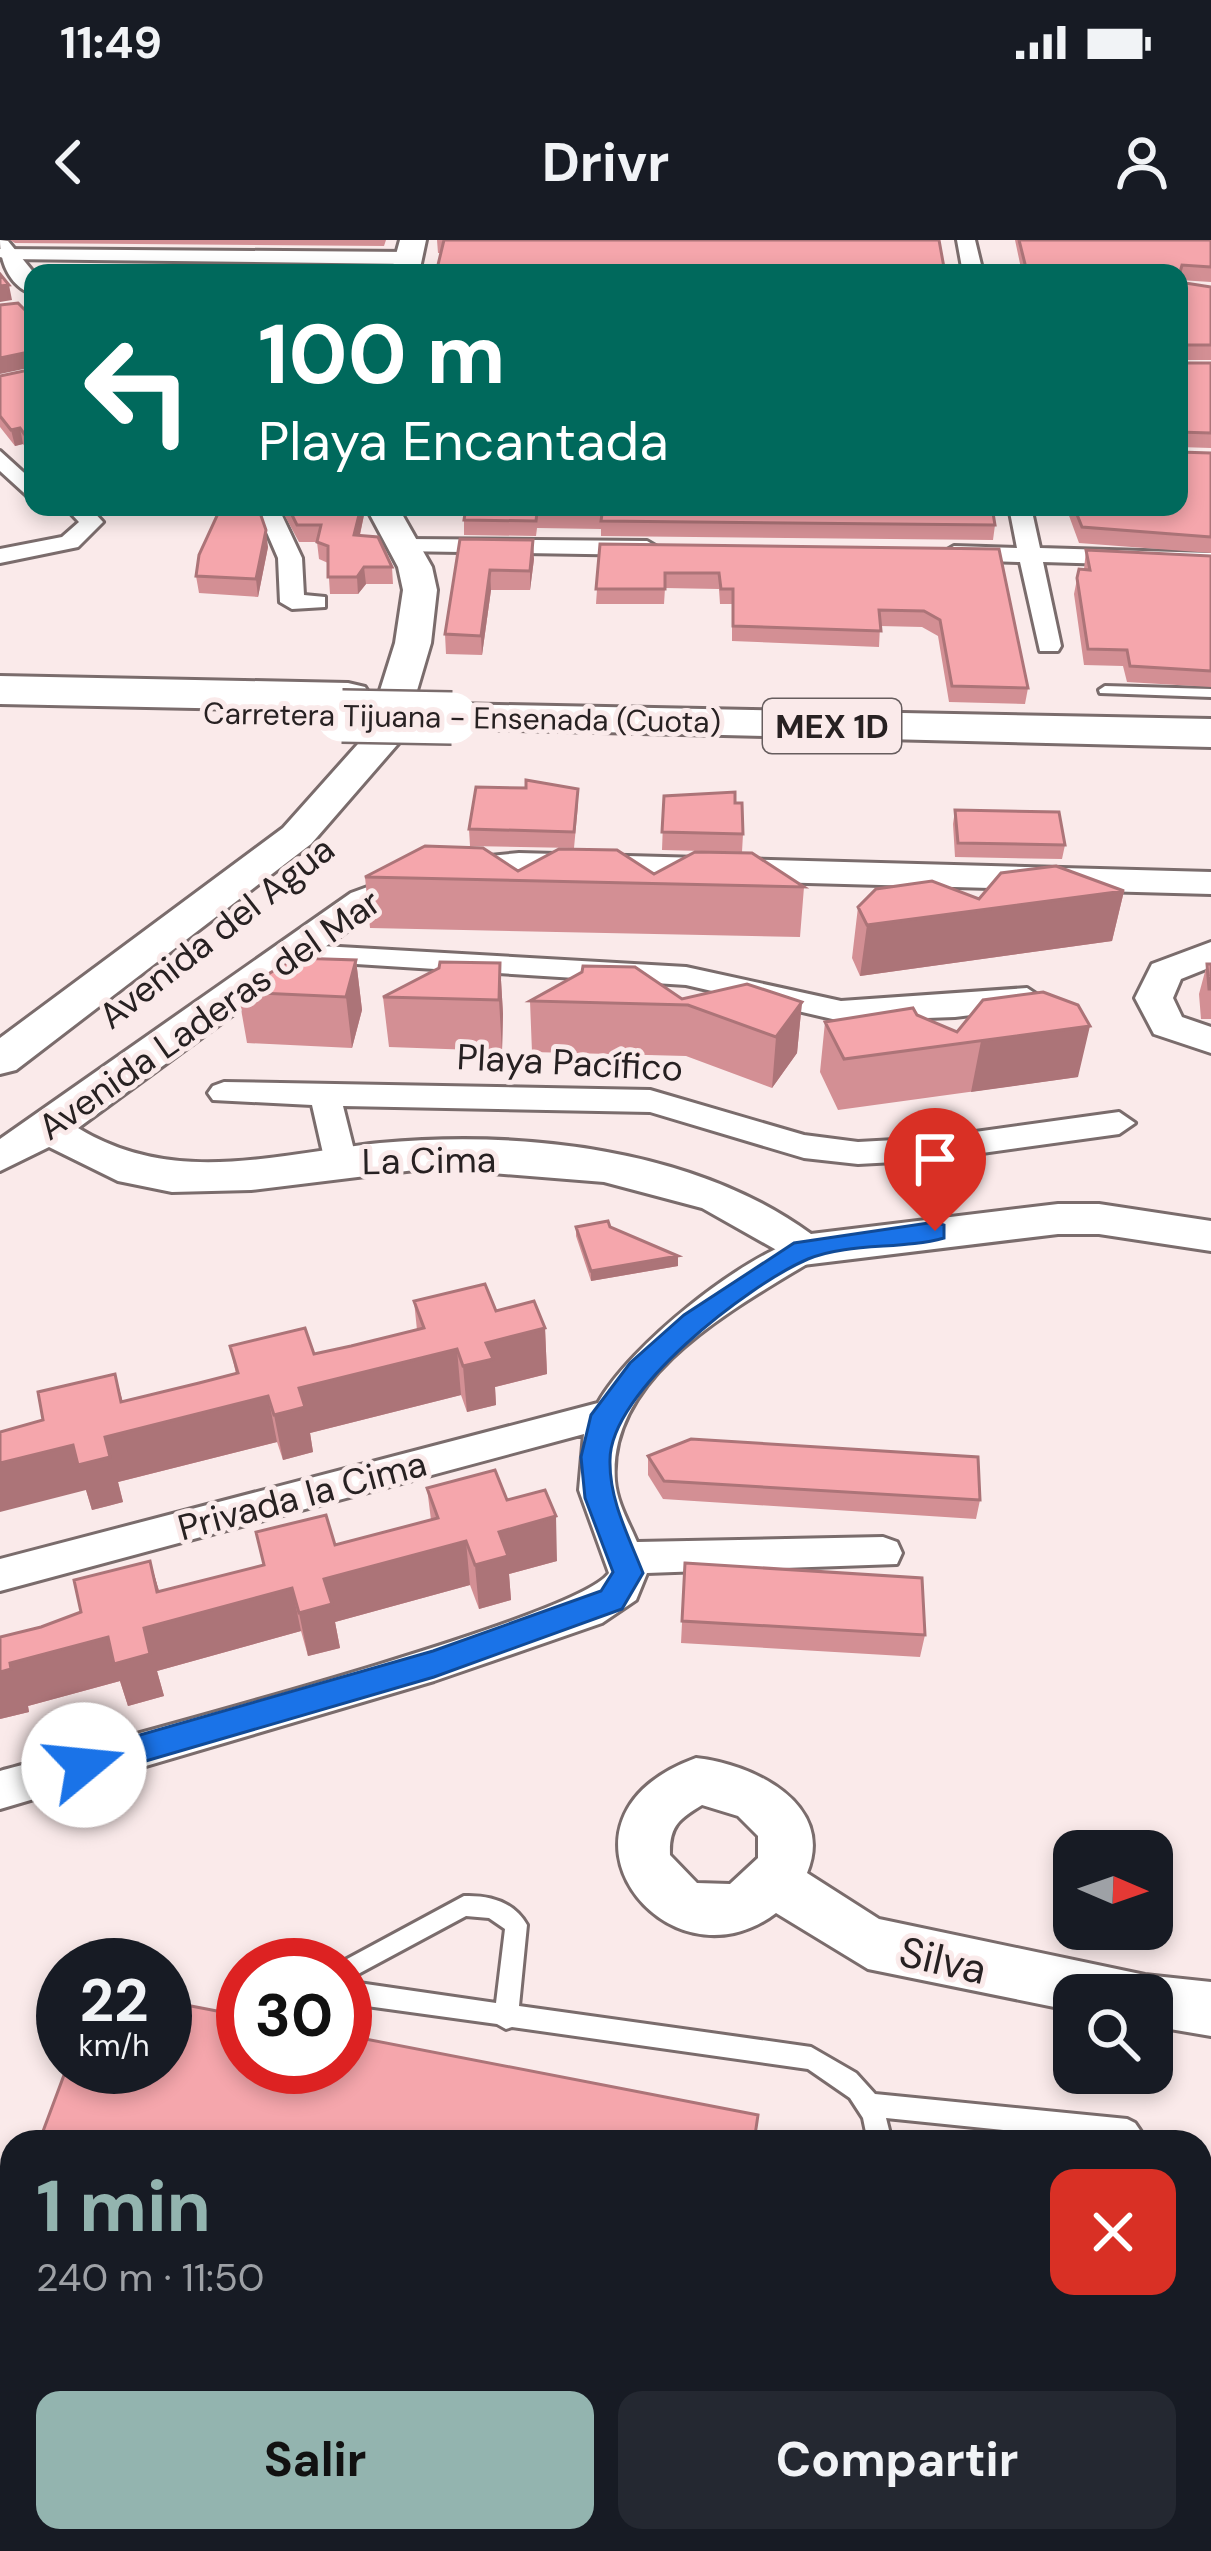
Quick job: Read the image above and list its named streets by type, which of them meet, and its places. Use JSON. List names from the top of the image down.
{
  "streets": {
    "highway": ["Carretera Tijuana - Ensenada (Cuota)", "MEX 1D"],
    "main road": ["Avenida del Agua"],
    "street": [
      "Avenida Laderas del Mar",
      "Playa Pacífico",
      "La Cima",
      "Privada la Cima",
      "Silva"
    ]
  },
  "crossings": [
    ["Carretera Tijuana - Ensenada (Cuota)", "MEX 1D"],
    ["Avenida Laderas del Mar", "La Cima"]
  ],
  "north": "right",
  "page": {
    "status": "11:49",
    "header": "Drivr",
    "turn": ["100 m", "Playa Encantada"],
    "speed": "22 km/h",
    "limit": "30",
    "heading": ["1 min", "240 m · 11:50"],
    "buttons": ["Salir", "Compartir"]
  }
}
